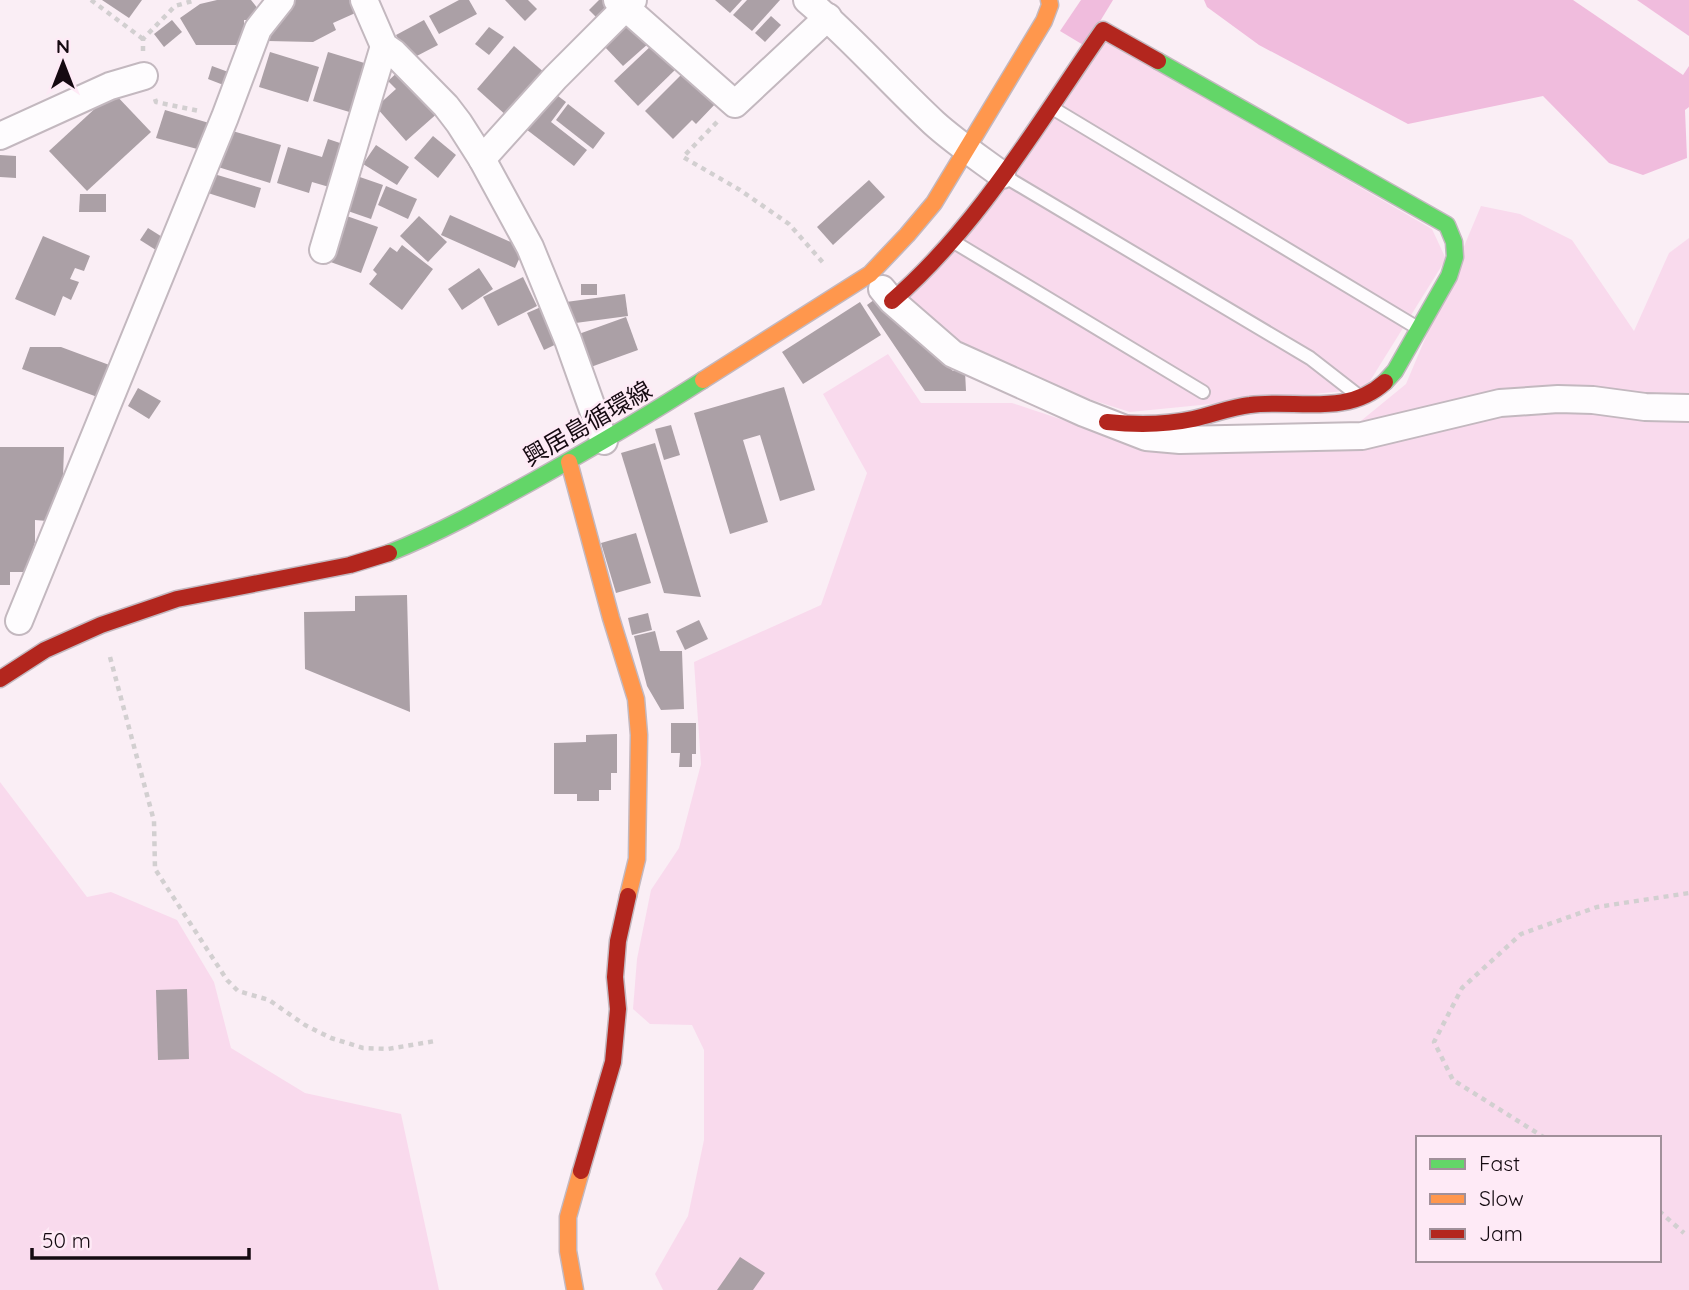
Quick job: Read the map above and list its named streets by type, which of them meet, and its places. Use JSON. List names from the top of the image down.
{
  "streets": {
    "street": ["興居島循環線"]
  },
  "legend": ["Fast", "Slow", "Jam"],
  "scale_bar": "50 m",
  "north": "top"
}
